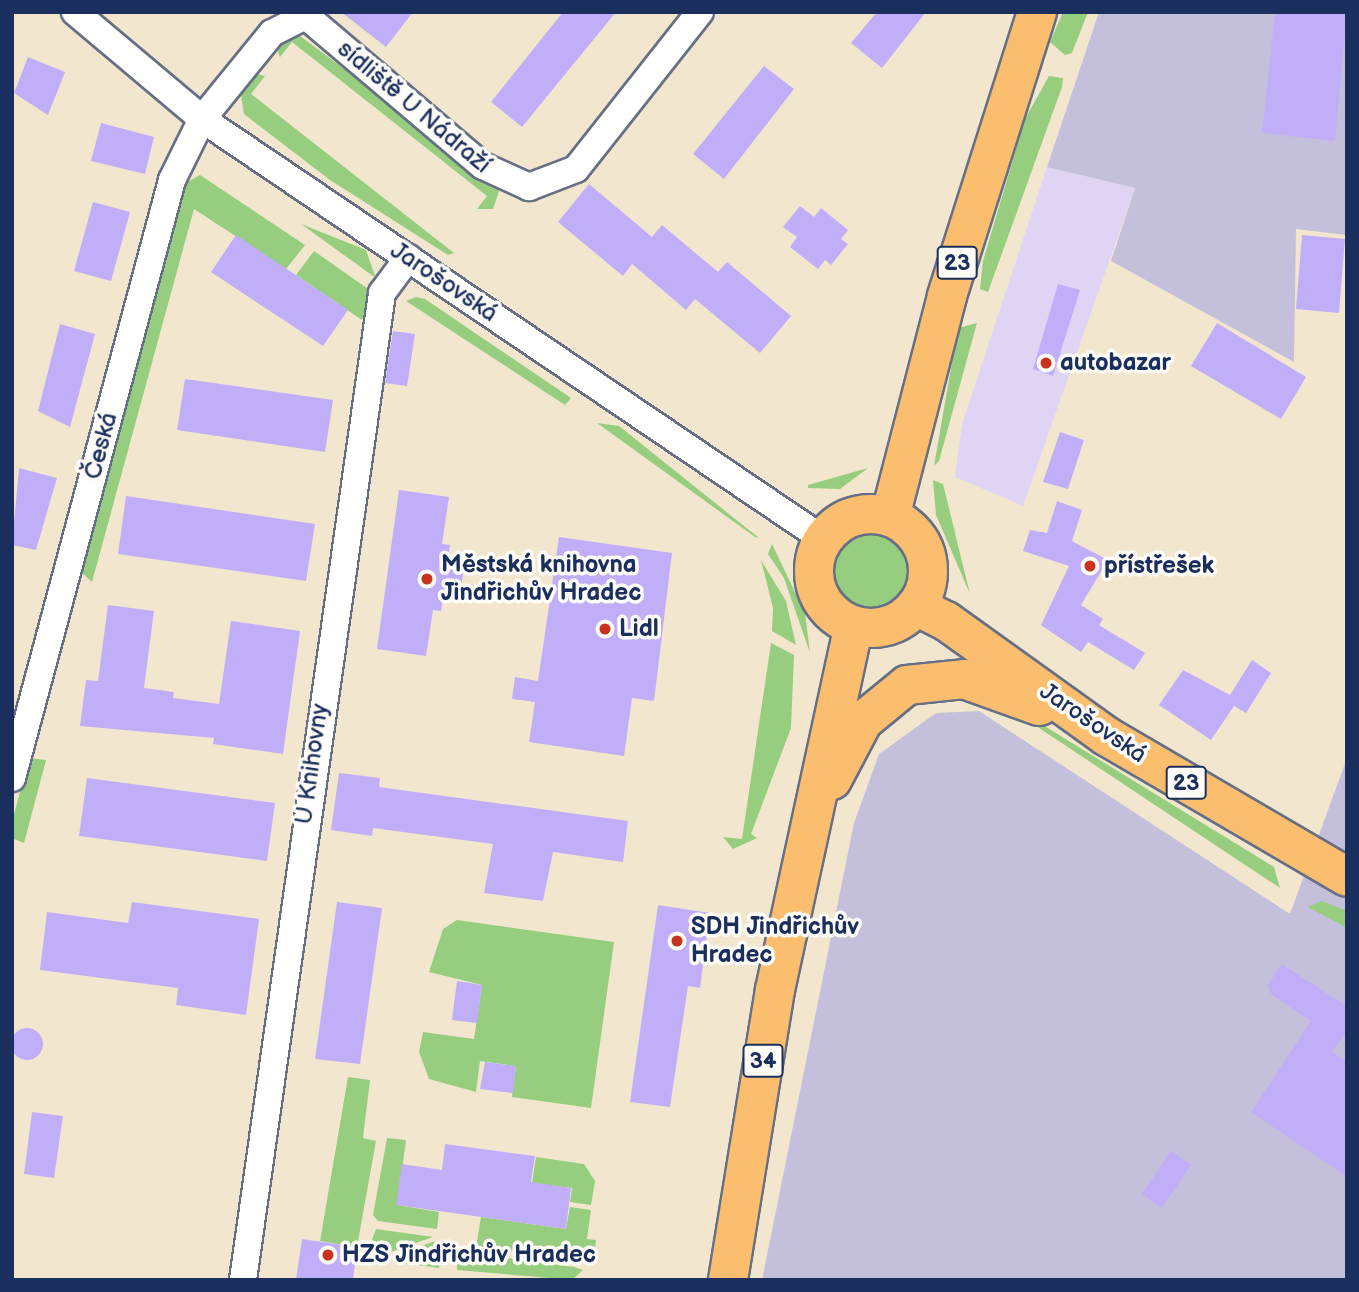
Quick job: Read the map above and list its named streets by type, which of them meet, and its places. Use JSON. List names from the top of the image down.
{
  "streets": {
    "main road": ["23", "Jarošovská", "34"],
    "street": ["sídliště U Nádraží", "Česká", "U Knihovny"]
  },
  "crossings": [
    ["sídliště U Nádraží", "Jarošovská"],
    ["sídliště U Nádraží", "Česká"],
    ["23", "Jarošovská"],
    ["23", "34"],
    ["Jarošovská", "Česká"],
    ["Jarošovská", "U Knihovny"],
    ["Jarošovská", "34"]
  ],
  "places": [
    "autobazar",
    "přístřešek",
    "Městská knihovna Jindřichův Hradec",
    "Lidl",
    "SDH Jindřichův Hradec",
    "HZS Jindřichův Hradec"
  ]
}
